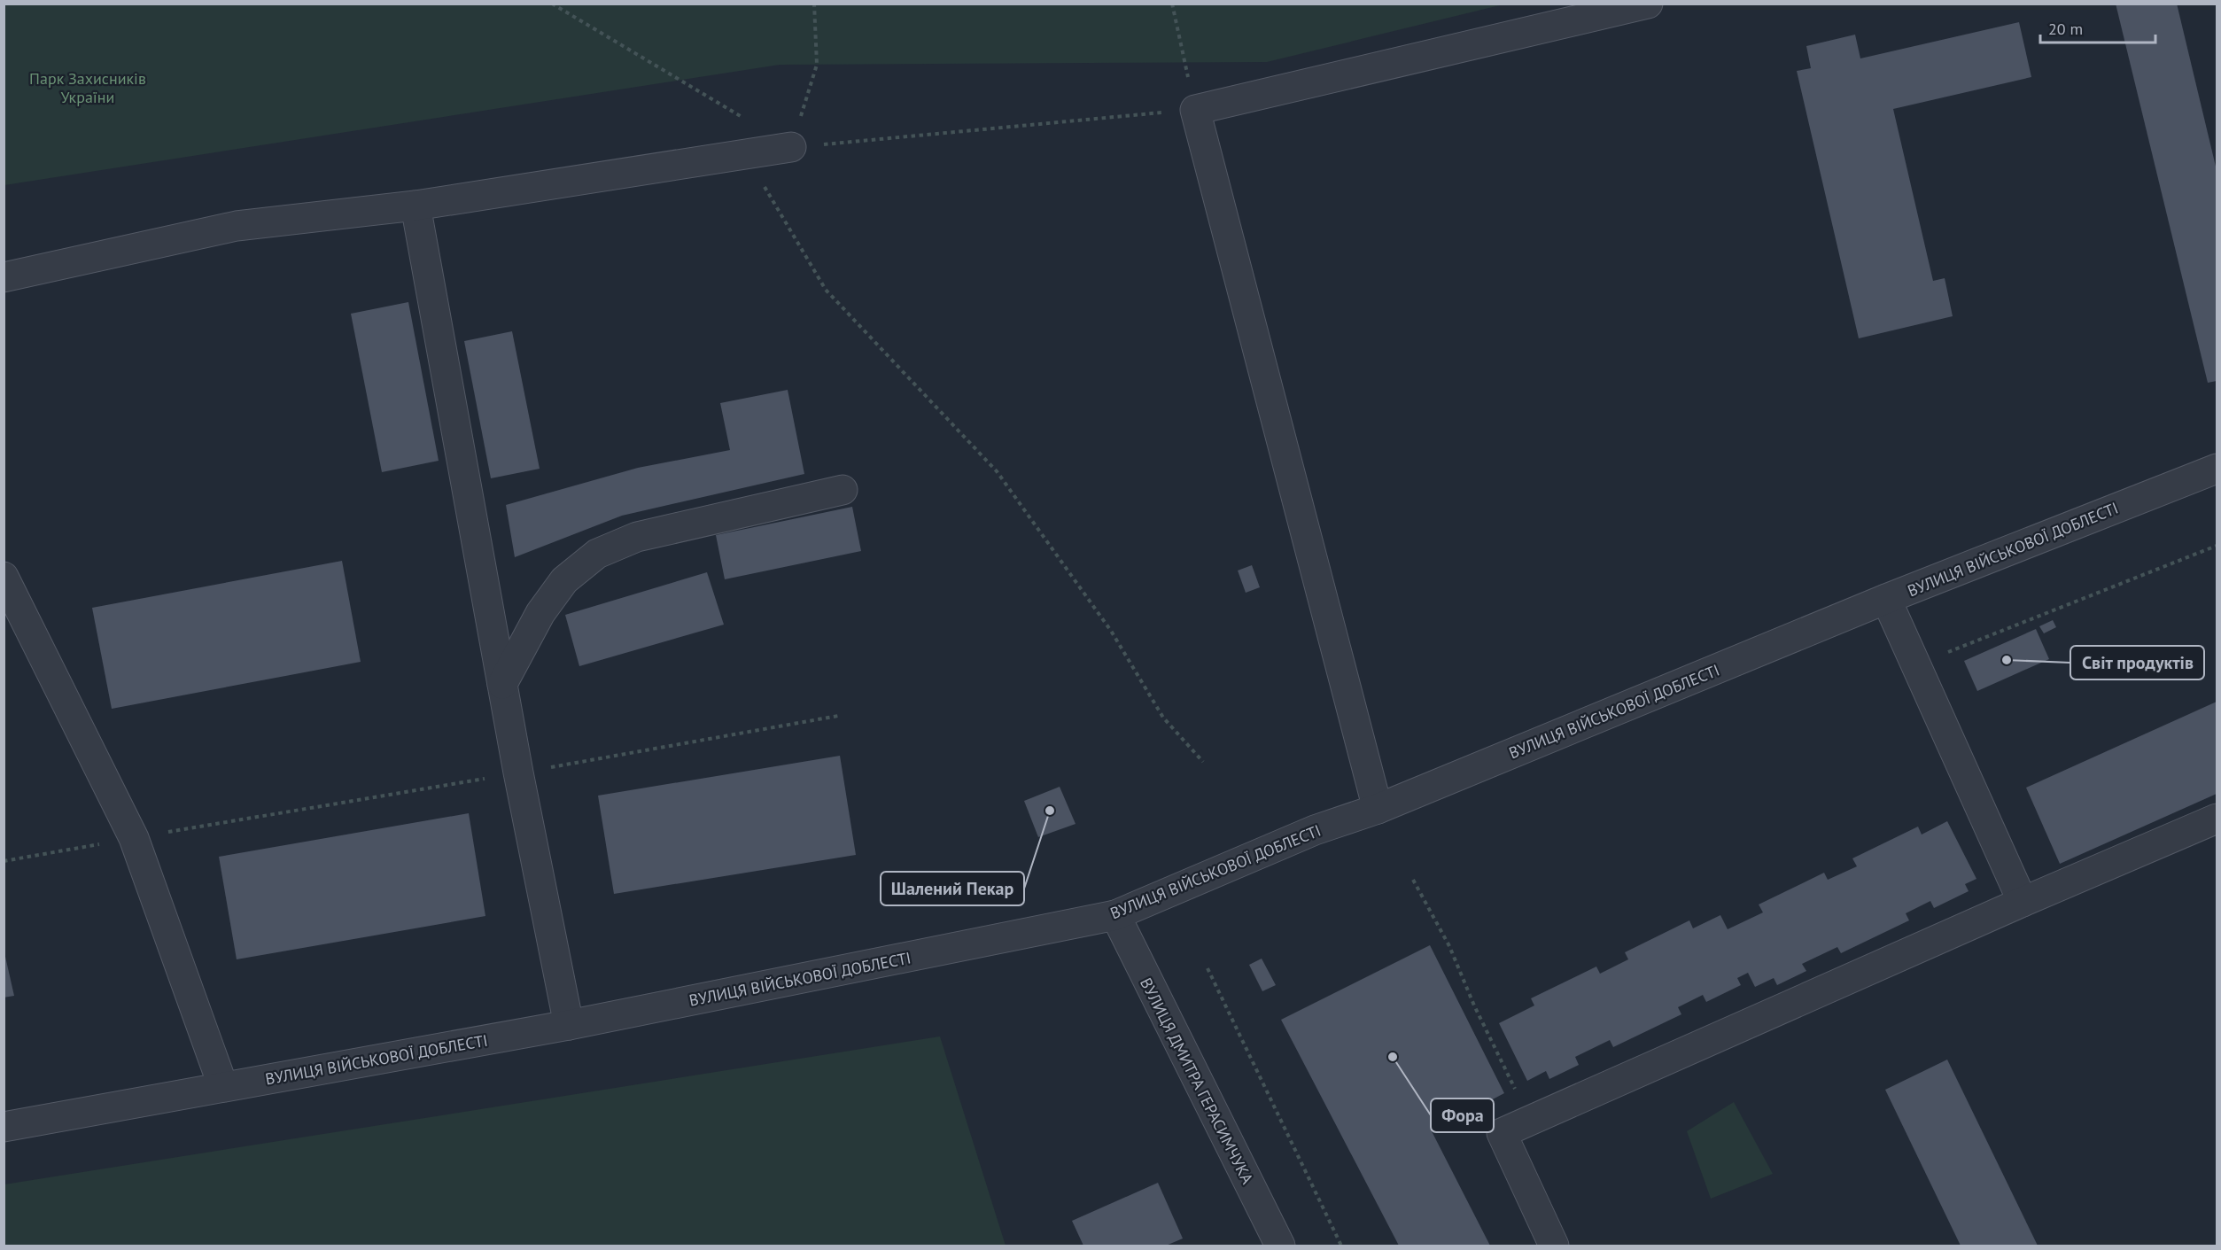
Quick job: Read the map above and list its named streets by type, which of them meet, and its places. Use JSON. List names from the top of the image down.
{
  "streets": {
    "street": ["ВУЛИЦЯ ВІЙСЬКОВОЇ ДОБЛЕСТІ", "ВУЛИЦЯ ДМИТРА ГЕРАСИМЧУКА"]
  },
  "crossings": [
    ["ВУЛИЦЯ ВІЙСЬКОВОЇ ДОБЛЕСТІ", "ВУЛИЦЯ ДМИТРА ГЕРАСИМЧУКА"]
  ],
  "parks": ["Парк Захисників України"],
  "places": ["Світ продуктів", "Шалений Пекар", "Фора"],
  "scale_bar": "20 m"
}
